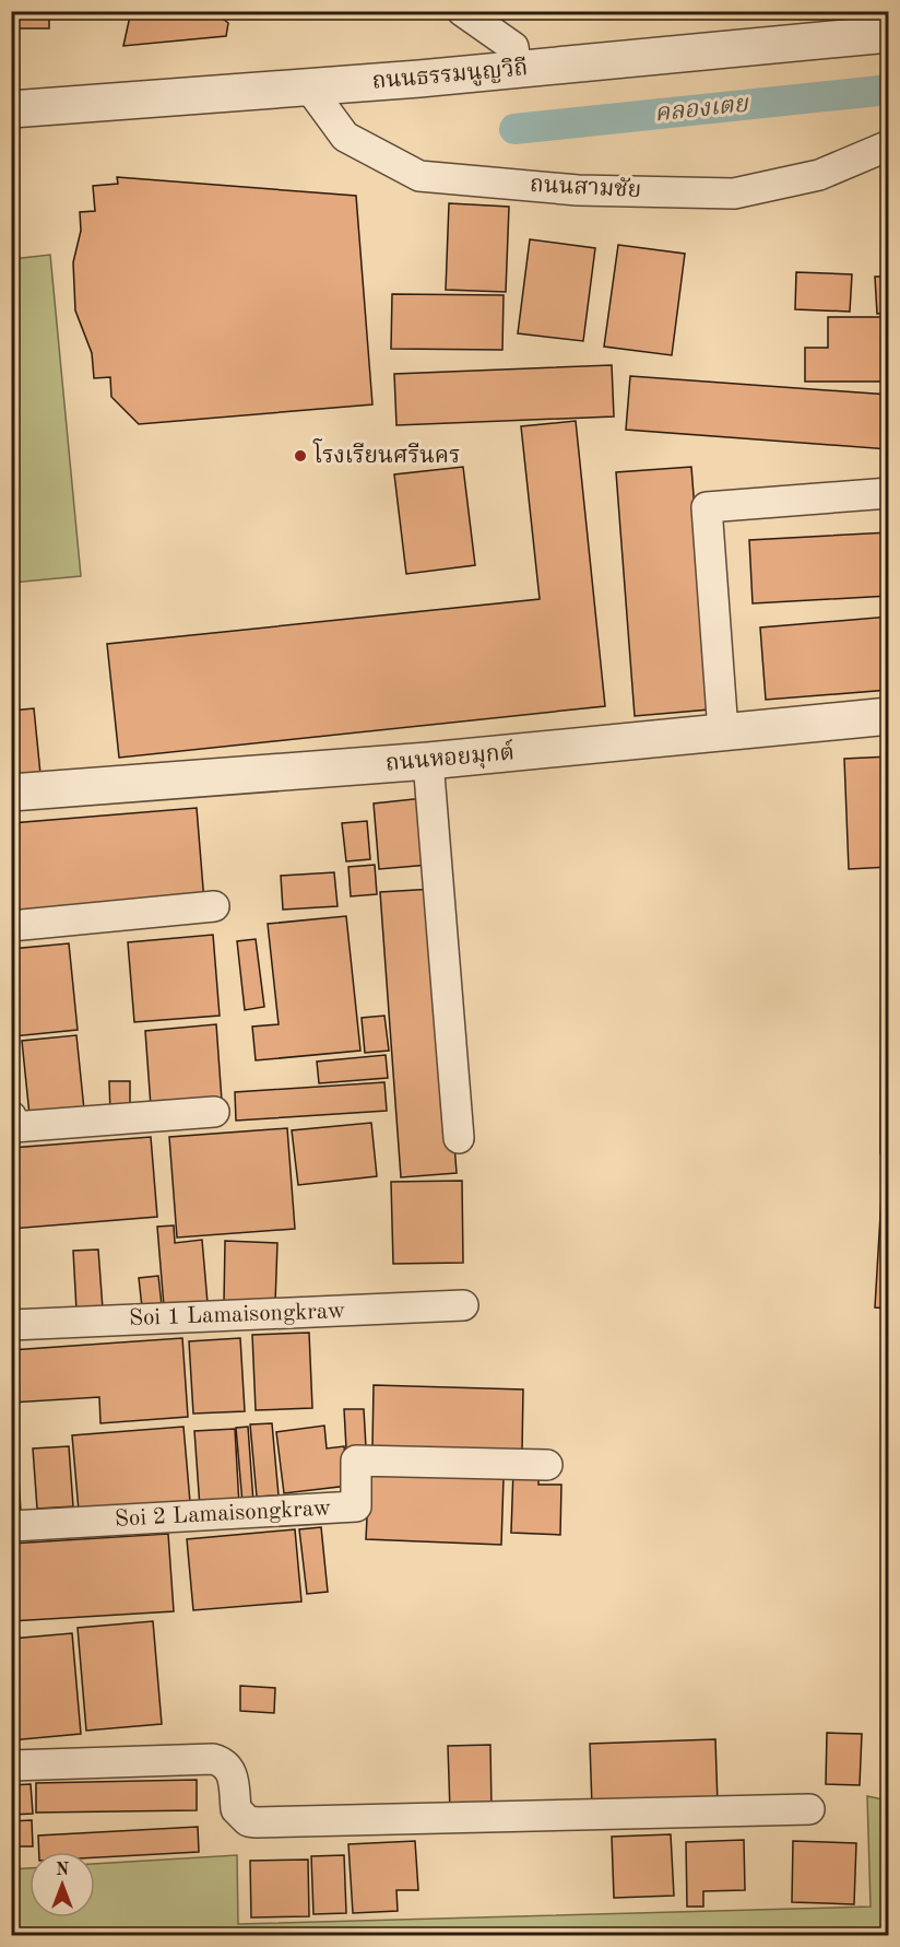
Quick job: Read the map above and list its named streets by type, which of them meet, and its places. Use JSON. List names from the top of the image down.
{
  "streets": {
    "street": [
      "ถนนธรรมนูญวิถี",
      "ถนนสามชัย",
      "ถนนหอยมุกต์",
      "Soi 1 Lamaisongkraw",
      "Soi 2 Lamaisongkraw"
    ]
  },
  "crossings": [
    ["ถนนธรรมนูญวิถี", "ถนนสามชัย"]
  ],
  "water": ["คลองเตย"],
  "places": ["โรงเรียนศรีนคร"],
  "north": "top"
}
